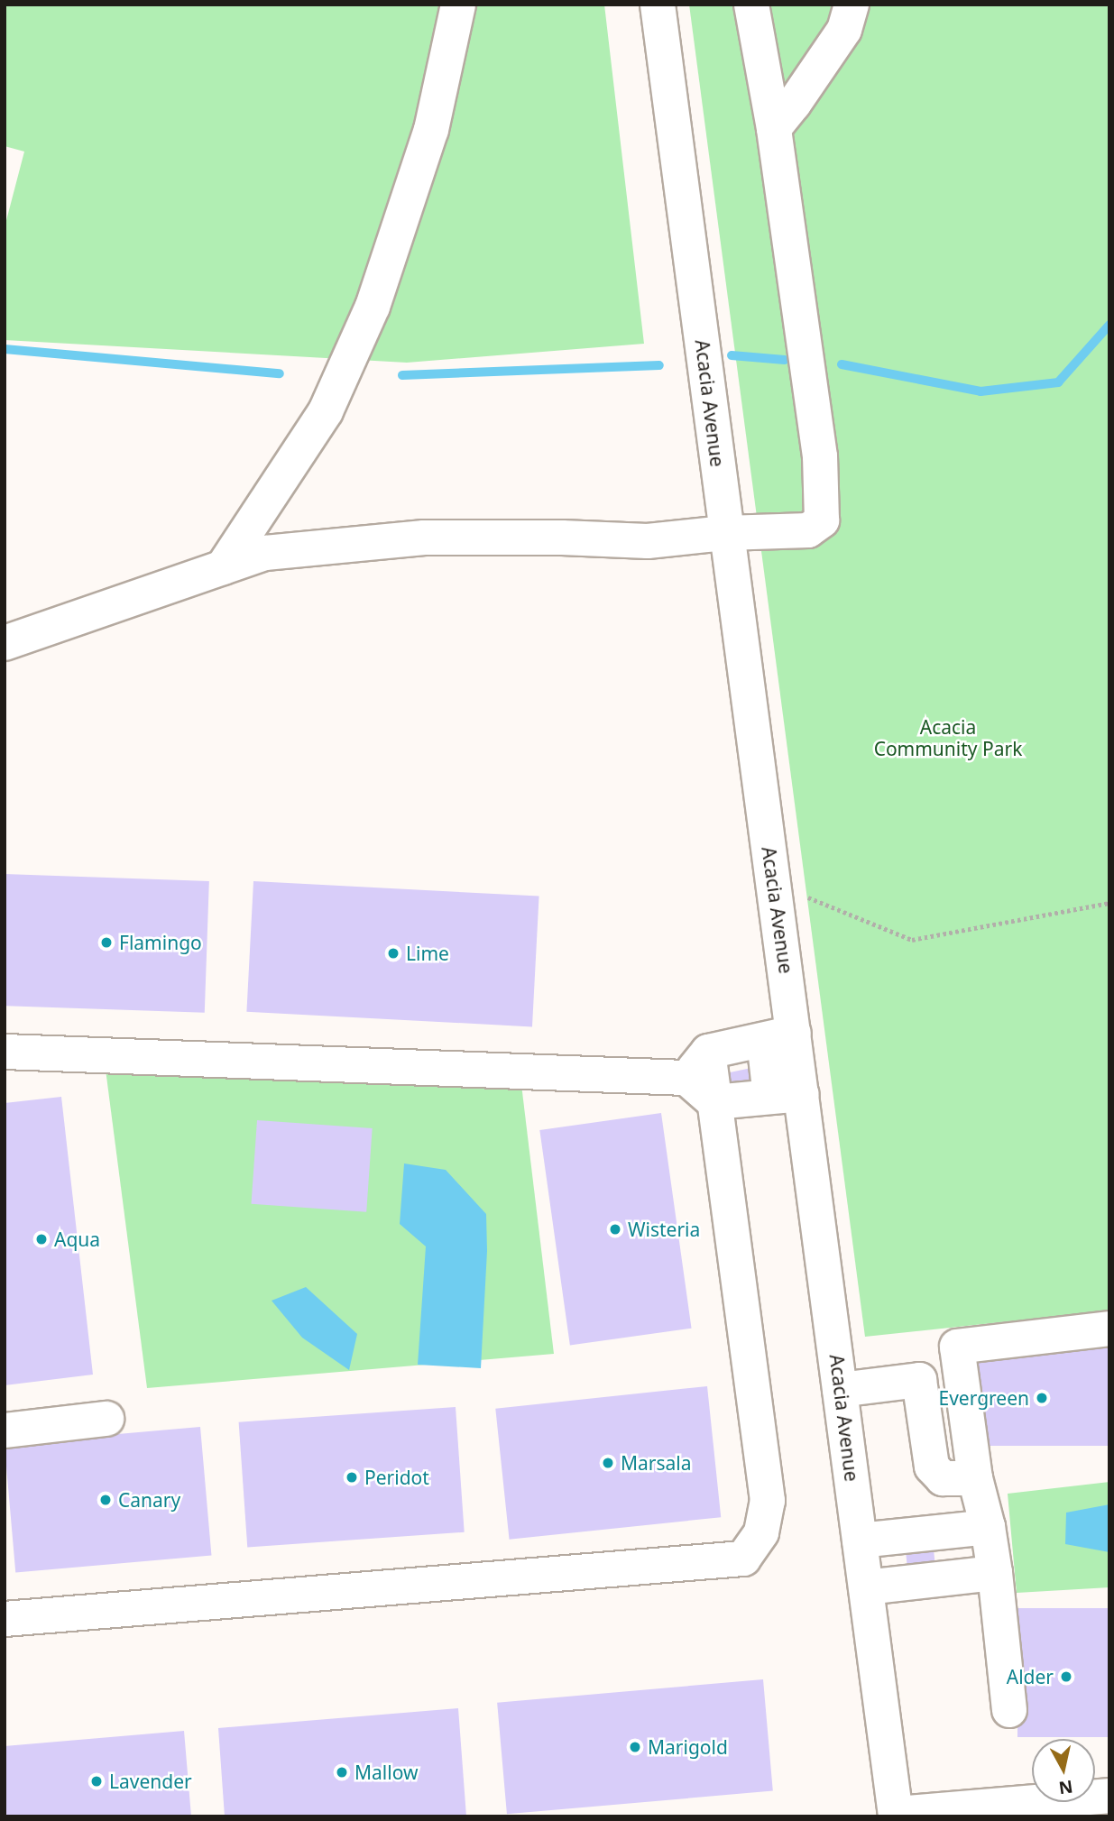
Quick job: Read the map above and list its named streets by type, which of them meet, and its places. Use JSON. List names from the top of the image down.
{
  "streets": {
    "street": ["Acacia Avenue"]
  },
  "parks": ["Acacia Community Park"],
  "places": [
    "Flamingo",
    "Lime",
    "Wisteria",
    "Aqua",
    "Evergreen",
    "Marsala",
    "Peridot",
    "Canary",
    "Alder",
    "Marigold",
    "Mallow",
    "Lavender"
  ],
  "north": "bottom"
}
